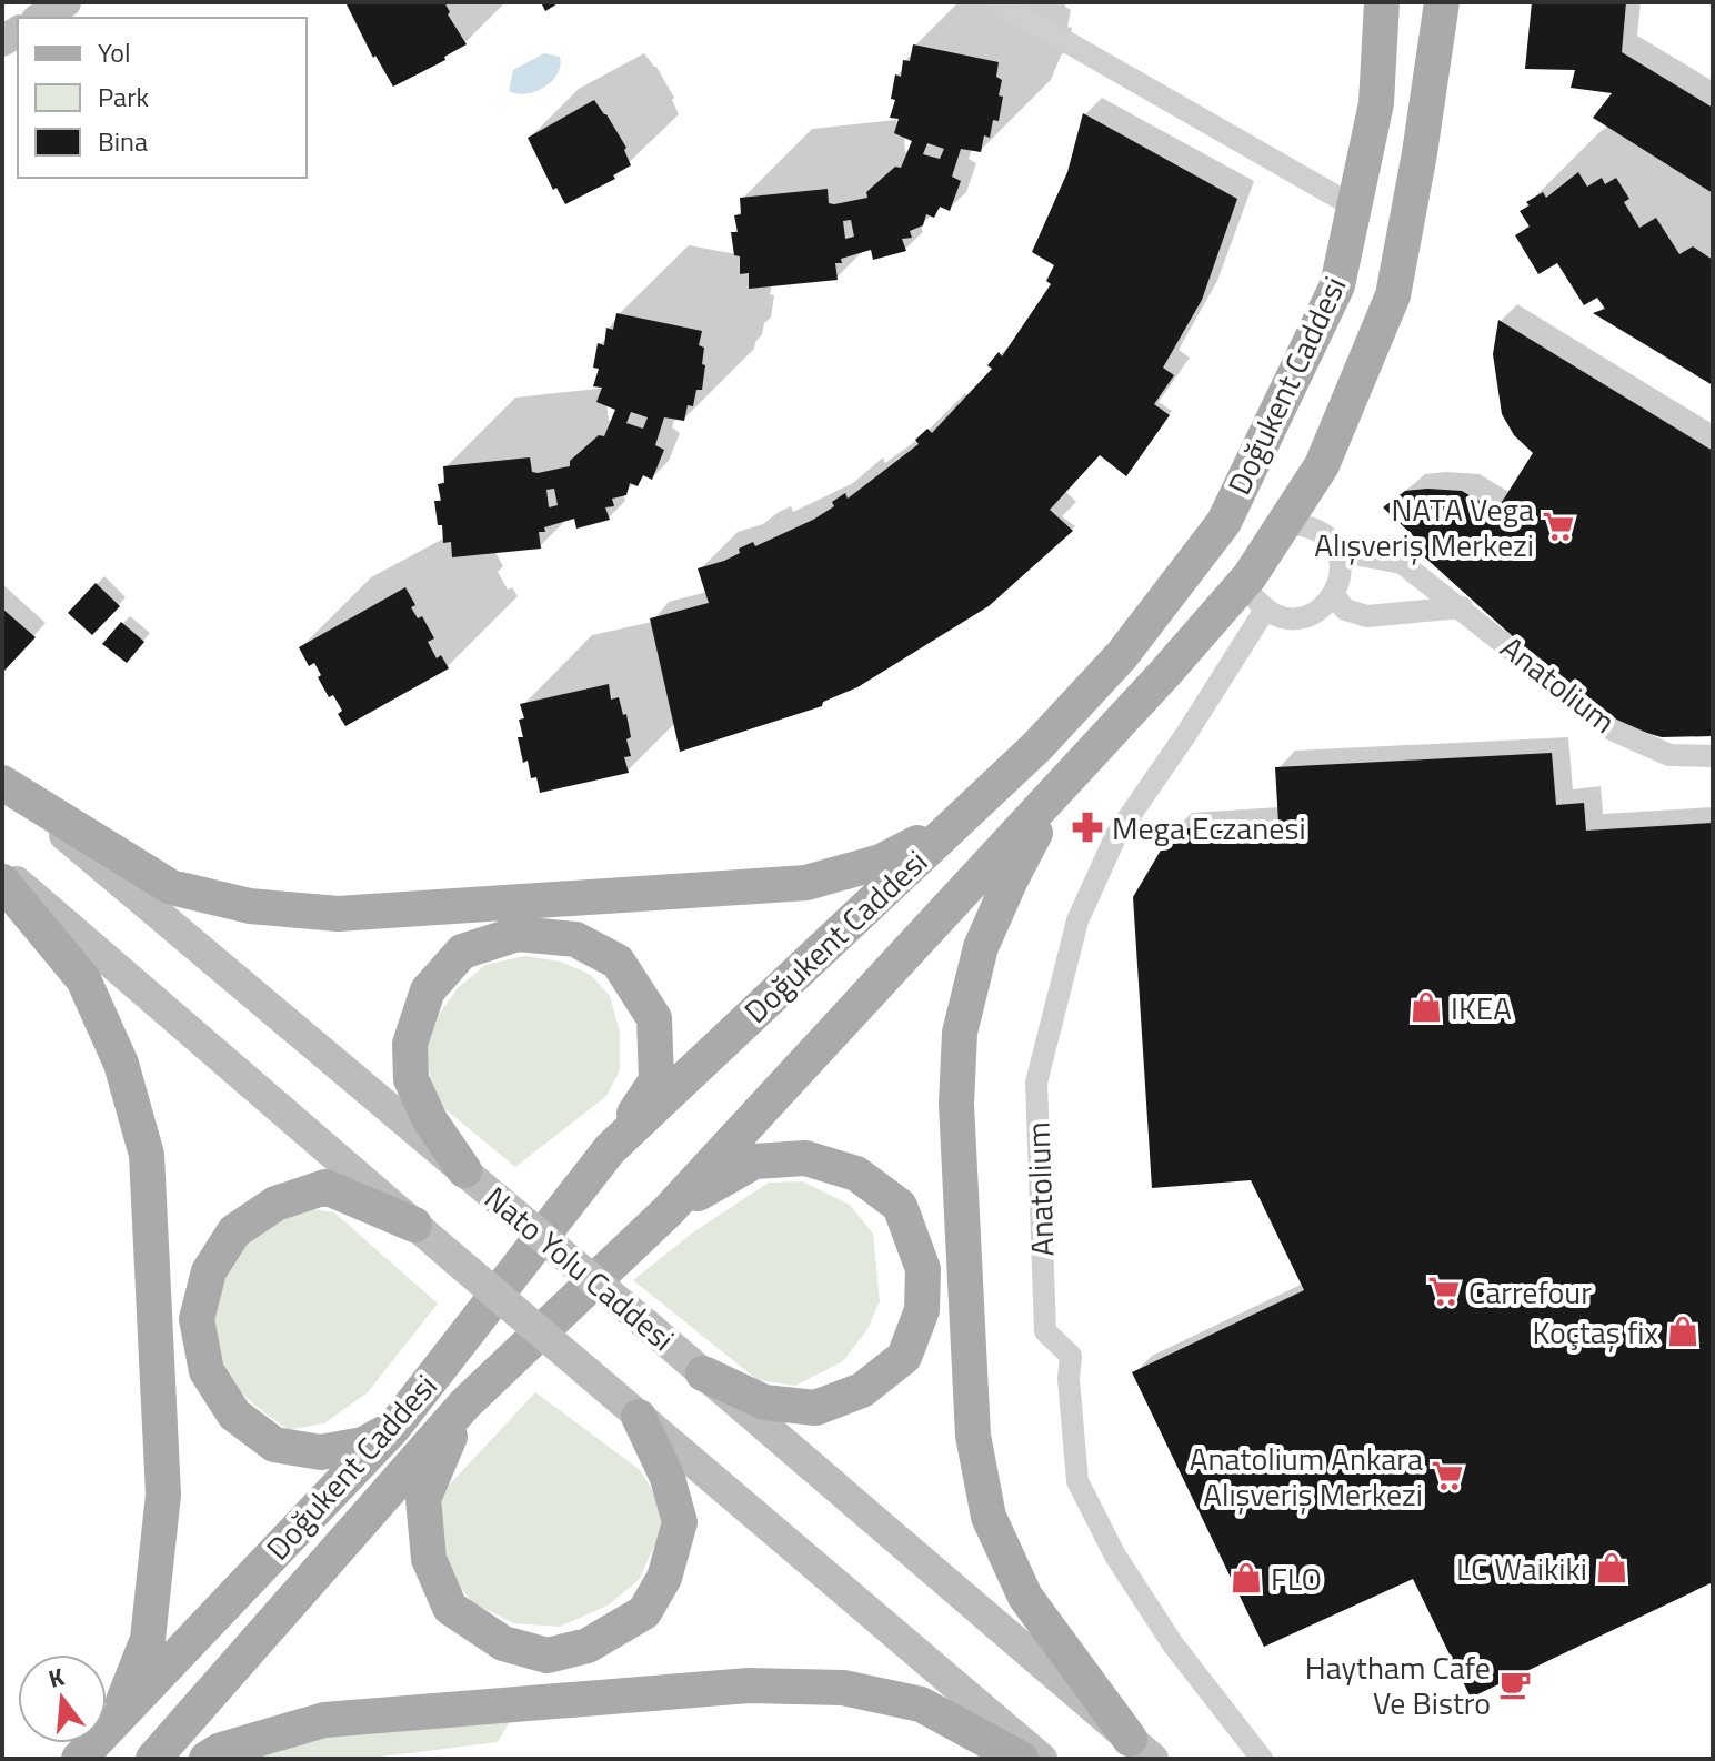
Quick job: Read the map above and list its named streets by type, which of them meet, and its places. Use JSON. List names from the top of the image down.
{
  "streets": {
    "main road": ["Doğukent Caddesi", "Nato Yolu Caddesi"],
    "street": ["Anatolium"]
  },
  "crossings": [
    ["Doğukent Caddesi", "Anatolium"]
  ],
  "places": {
    "supermarket": ["NATA Vega Alışveriş Merkezi", "Carrefour", "Anatolium Ankara Alışveriş Merkezi"],
    "pharmacy": ["Mega Eczanesi"],
    "shop": [
      "IKEA",
      "Koçtaş fix",
      "LC Waikiki",
      "FLO"
    ],
    "cafe": ["Haytham Cafe Ve Bistro"]
  },
  "legend": ["Yol", "Park", "Bina"],
  "north": "top"
}
